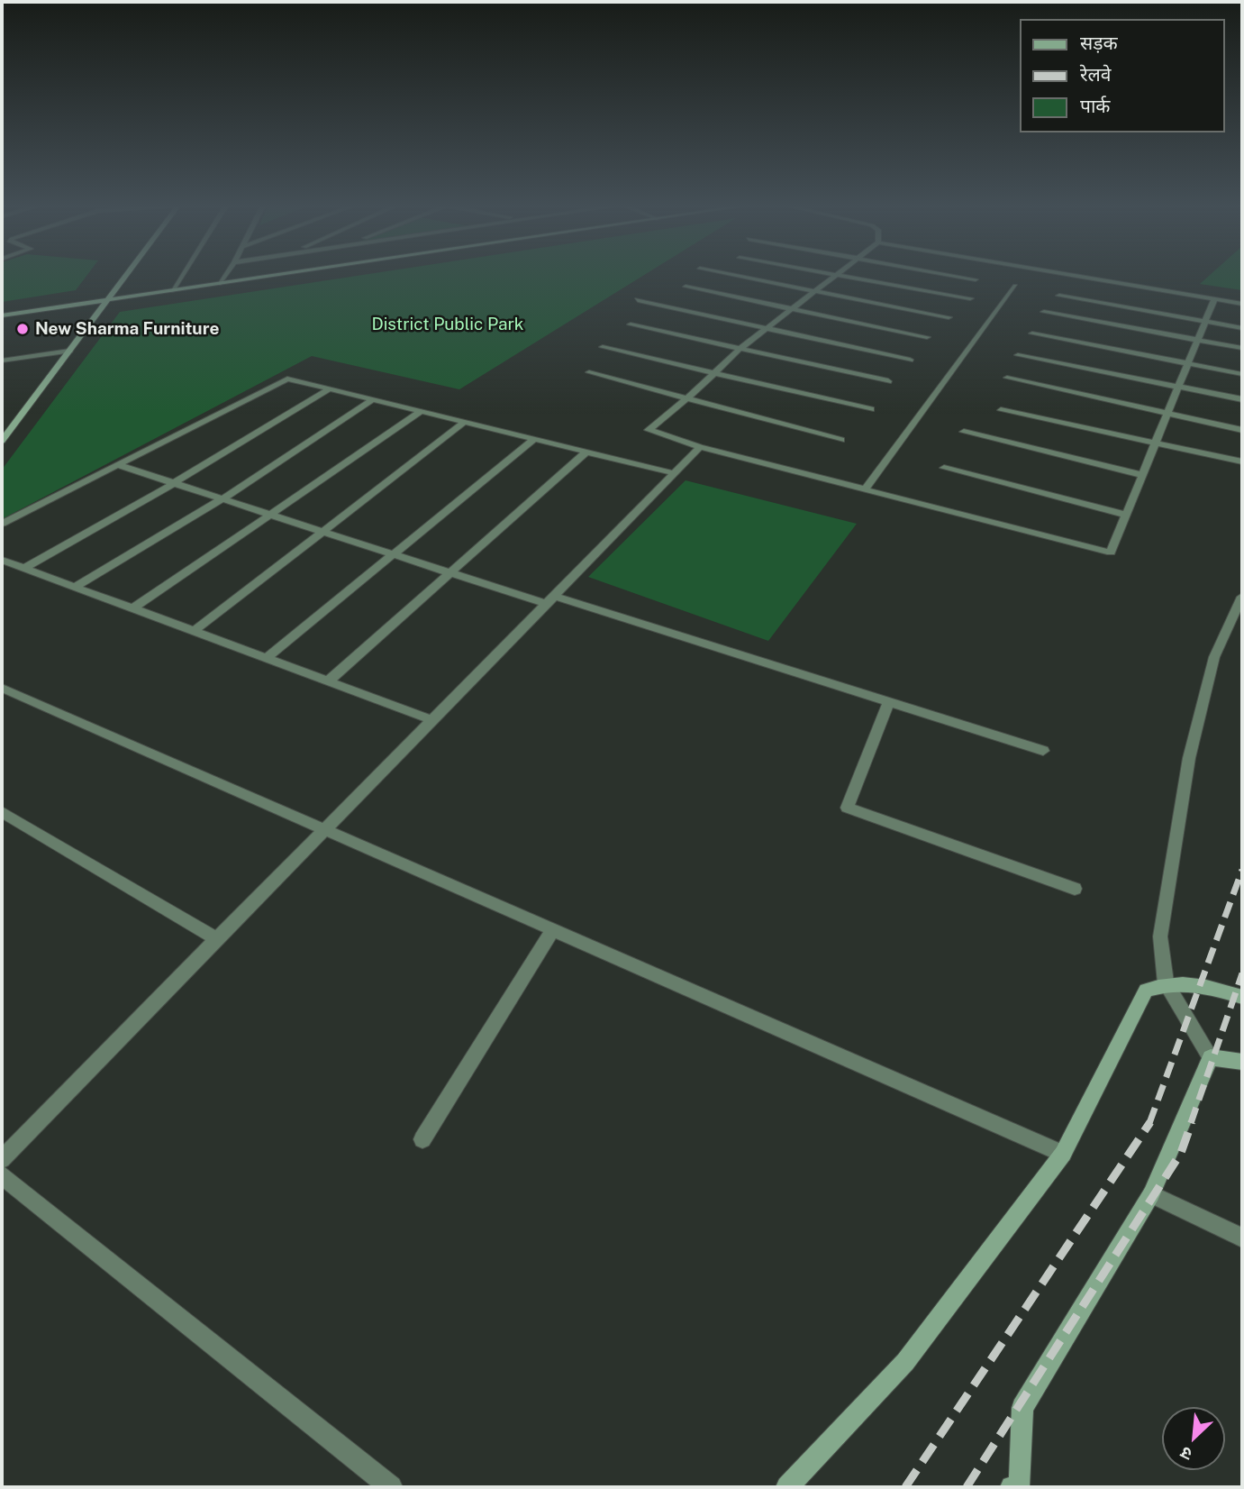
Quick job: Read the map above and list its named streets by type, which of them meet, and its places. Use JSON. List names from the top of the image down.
{
  "parks": ["District Public Park"],
  "places": ["New Sharma Furniture"],
  "legend": ["सड़क", "रेलवे", "पार्क"],
  "north": "bottom left"
}
